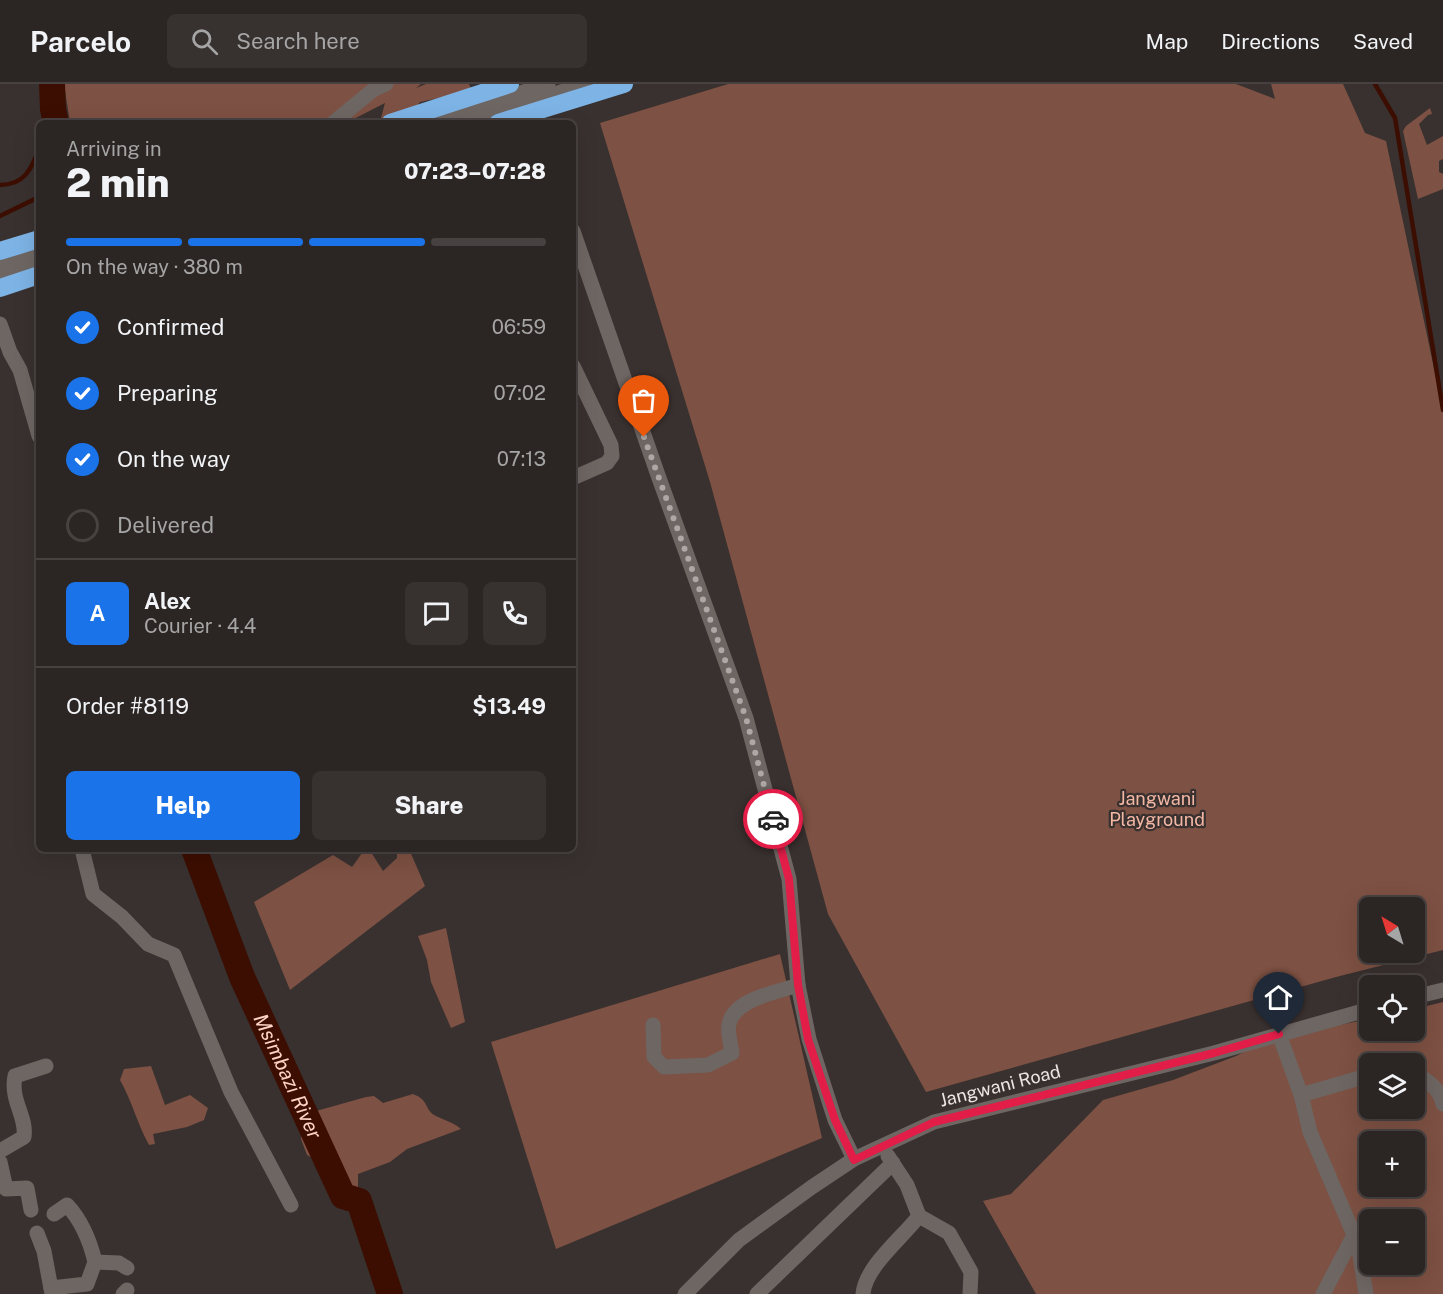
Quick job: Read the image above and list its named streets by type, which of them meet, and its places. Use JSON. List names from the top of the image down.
{
  "streets": {
    "street": ["Jangwani Road"]
  },
  "water": ["Msimbazi River"],
  "parks": ["Jangwani Playground"],
  "north": "top left",
  "page": {
    "header": "Parcelo",
    "search": "Search here",
    "nav": ["Map", "Directions", "Saved"],
    "heading": ["2 min", "Arriving in", "07:23–07:28"],
    "panel": [
      "Alex",
      "Courier · 4.4",
      "Order #8119",
      "$13.49"
    ],
    "bar": "On the way · 380 m",
    "list": [
      ["Confirmed", "06:59"],
      ["Preparing", "07:02"],
      ["On the way", "07:13"],
      "Delivered"
    ],
    "round": "A",
    "buttons": ["Help", "Share"],
    "map_buttons": ["+", "−"]
  }
}
